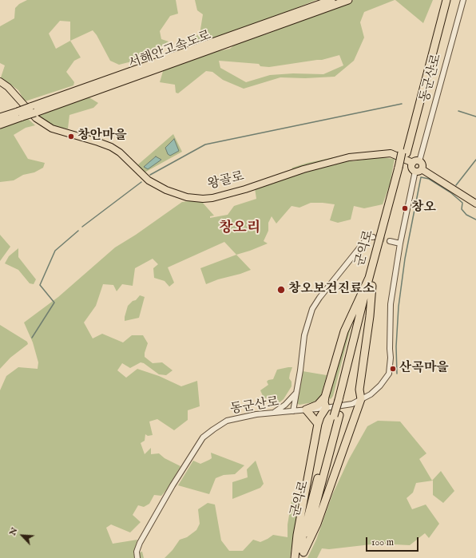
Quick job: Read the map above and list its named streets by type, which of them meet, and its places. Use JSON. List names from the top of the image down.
{
  "streets": {
    "highway": ["서해안고속도로", "군익로"],
    "main road": ["왕골로"],
    "street": ["동군산로"]
  },
  "crossings": [
    ["동군산로", "왕골로"]
  ],
  "districts": ["창오리"],
  "places": [
    "창안마을",
    "창오",
    "창오보건진료소",
    "산곡마을"
  ],
  "scale_bar": "100 m",
  "north": "top left"
}
